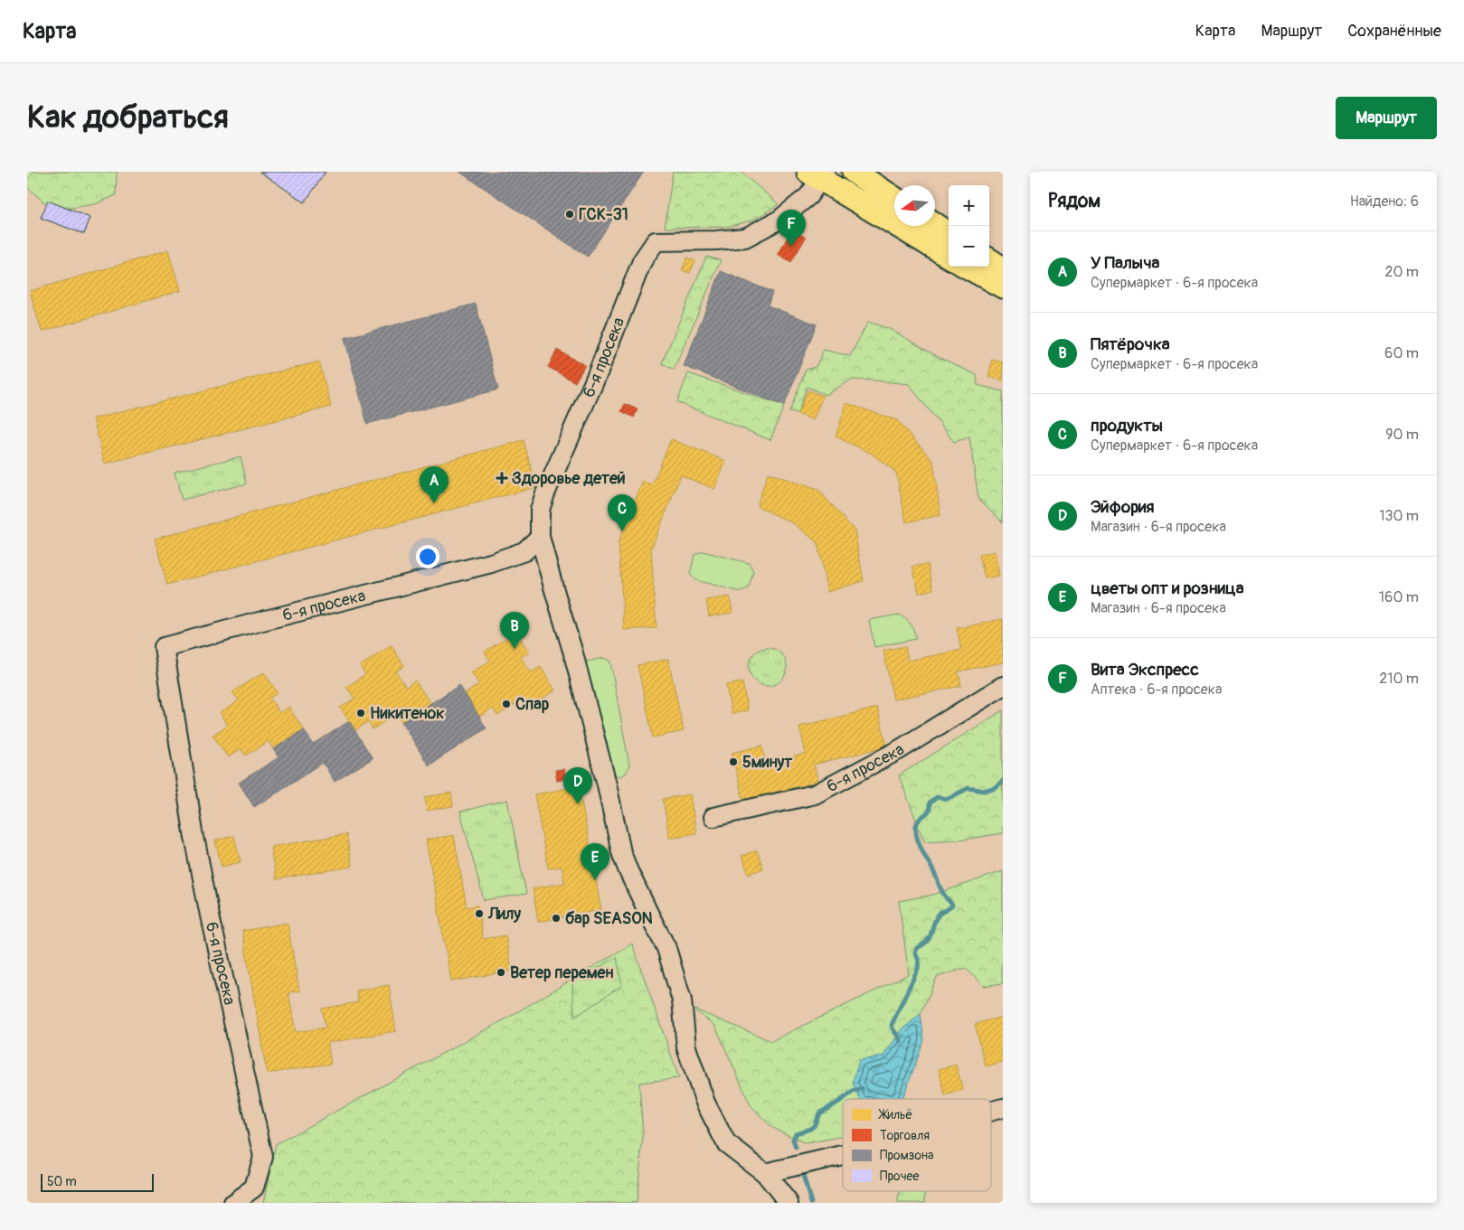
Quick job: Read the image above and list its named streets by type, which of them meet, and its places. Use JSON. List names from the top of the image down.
{
  "streets": {
    "street": ["6-я просека"]
  },
  "places": {
    "other": [
      "ГСК-31",
      "Спар",
      "Никитенок",
      "5минут",
      "Лилу",
      "бар SEASON",
      "Ветер перемен"
    ],
    "health": ["Здоровье детей"]
  },
  "legend": [
    "Жильё",
    "Торговля",
    "Промзона",
    "Прочее"
  ],
  "scale_bar": "50 m",
  "north": "left",
  "page": {
    "header": "Карта",
    "nav": ["Карта", "Маршрут", "Сохранённые"],
    "buttons": "Маршрут",
    "title": "Как добраться",
    "heading": ["Рядом", "Найдено: 6"],
    "map_buttons": ["+", "−"],
    "pins": [
      "F",
      "A",
      "C",
      "B",
      "D",
      "E"
    ],
    "list": [
      {
        "mark": "A",
        "name": "У Палыча",
        "note": "Супермаркет · 6-я просека",
        "value": "20 m"
      },
      {
        "mark": "B",
        "name": "Пятёрочка",
        "note": "Супермаркет · 6-я просека",
        "value": "60 m"
      },
      {
        "mark": "C",
        "name": "продукты",
        "note": "Супермаркет · 6-я просека",
        "value": "90 m"
      },
      {
        "mark": "D",
        "name": "Эйфория",
        "note": "Магазин · 6-я просека",
        "value": "130 m"
      },
      {
        "mark": "E",
        "name": "цветы опт и розница",
        "note": "Магазин · 6-я просека",
        "value": "160 m"
      },
      {
        "mark": "F",
        "name": "Вита Экспресс",
        "note": "Аптека · 6-я просека",
        "value": "210 m"
      }
    ],
    "scale": "50 m"
  }
}
